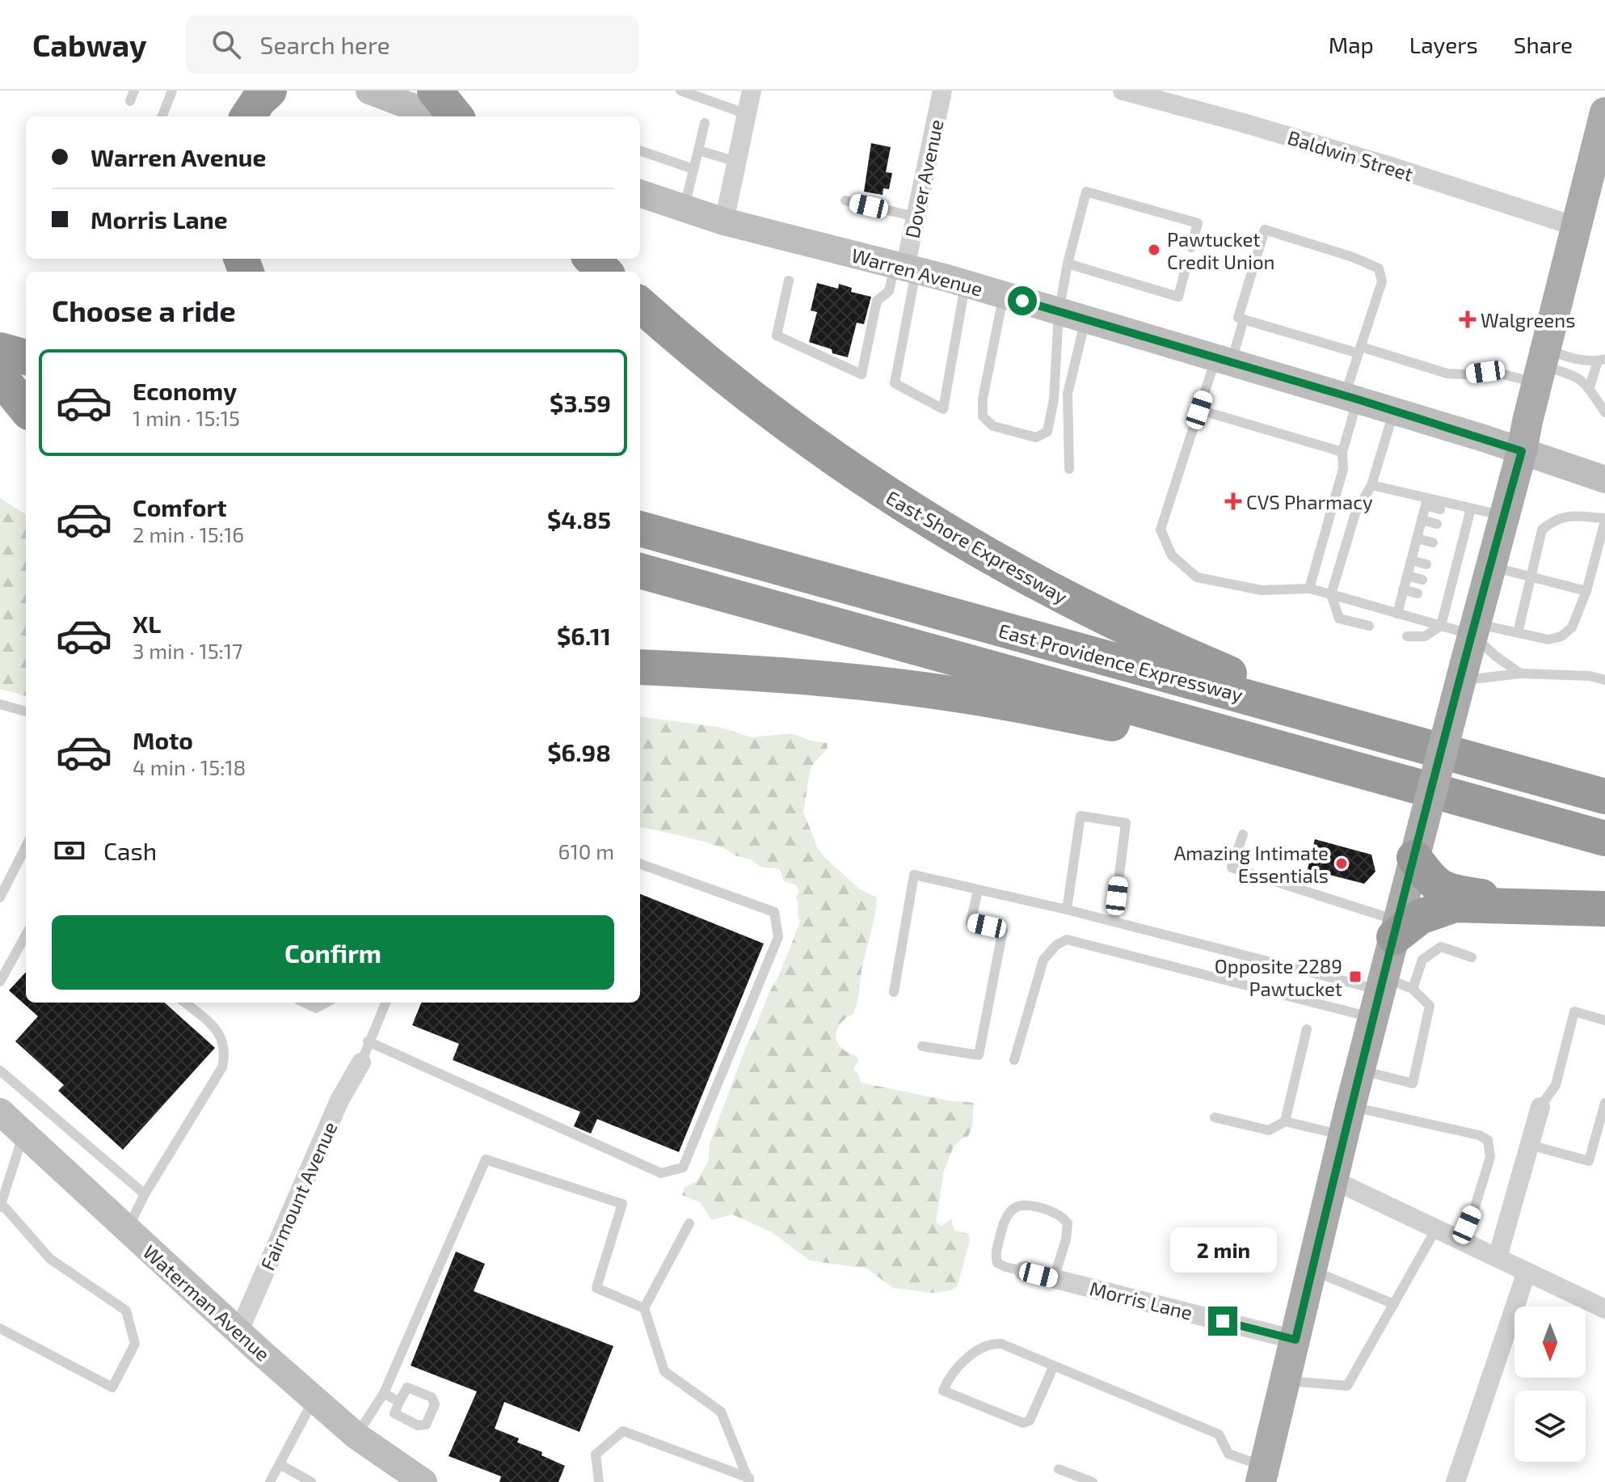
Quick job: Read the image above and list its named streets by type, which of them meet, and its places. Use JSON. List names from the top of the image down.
{
  "streets": {
    "highway": ["East Shore Expressway", "East Providence Expressway"],
    "main road": ["Warren Avenue", "Waterman Avenue"],
    "street": [
      "Baldwin Street",
      "Dover Avenue",
      "Fairmount Avenue",
      "Morris Lane"
    ]
  },
  "crossings": [
    ["Dover Avenue", "Warren Avenue"],
    ["East Shore Expressway", "East Providence Expressway"],
    ["Fairmount Avenue", "Waterman Avenue"]
  ],
  "places": {
    "other": ["Pawtucket Credit Union", "Amazing Intimate Essentials"],
    "health": ["Walgreens", "CVS Pharmacy"],
    "transit": ["Opposite 2289 Pawtucket"]
  },
  "north": "bottom",
  "page": {
    "header": "Cabway",
    "search": "Search here",
    "nav": ["Map", "Layers", "Share"],
    "banner": ["Warren Avenue", "Morris Lane"],
    "heading": "Choose a ride",
    "list": [
      {
        "name": "Economy",
        "note": "1 min · 15:15",
        "value": "$3.59"
      },
      {
        "name": "Comfort",
        "note": "2 min · 15:16",
        "value": "$4.85"
      },
      {
        "name": "XL",
        "note": "3 min · 15:17",
        "value": "$6.11"
      },
      {
        "name": "Moto",
        "note": "4 min · 15:18",
        "value": "$6.98"
      }
    ],
    "pay": ["Cash", "610 m"],
    "buttons": "Confirm",
    "bubble": "2 min"
  }
}
